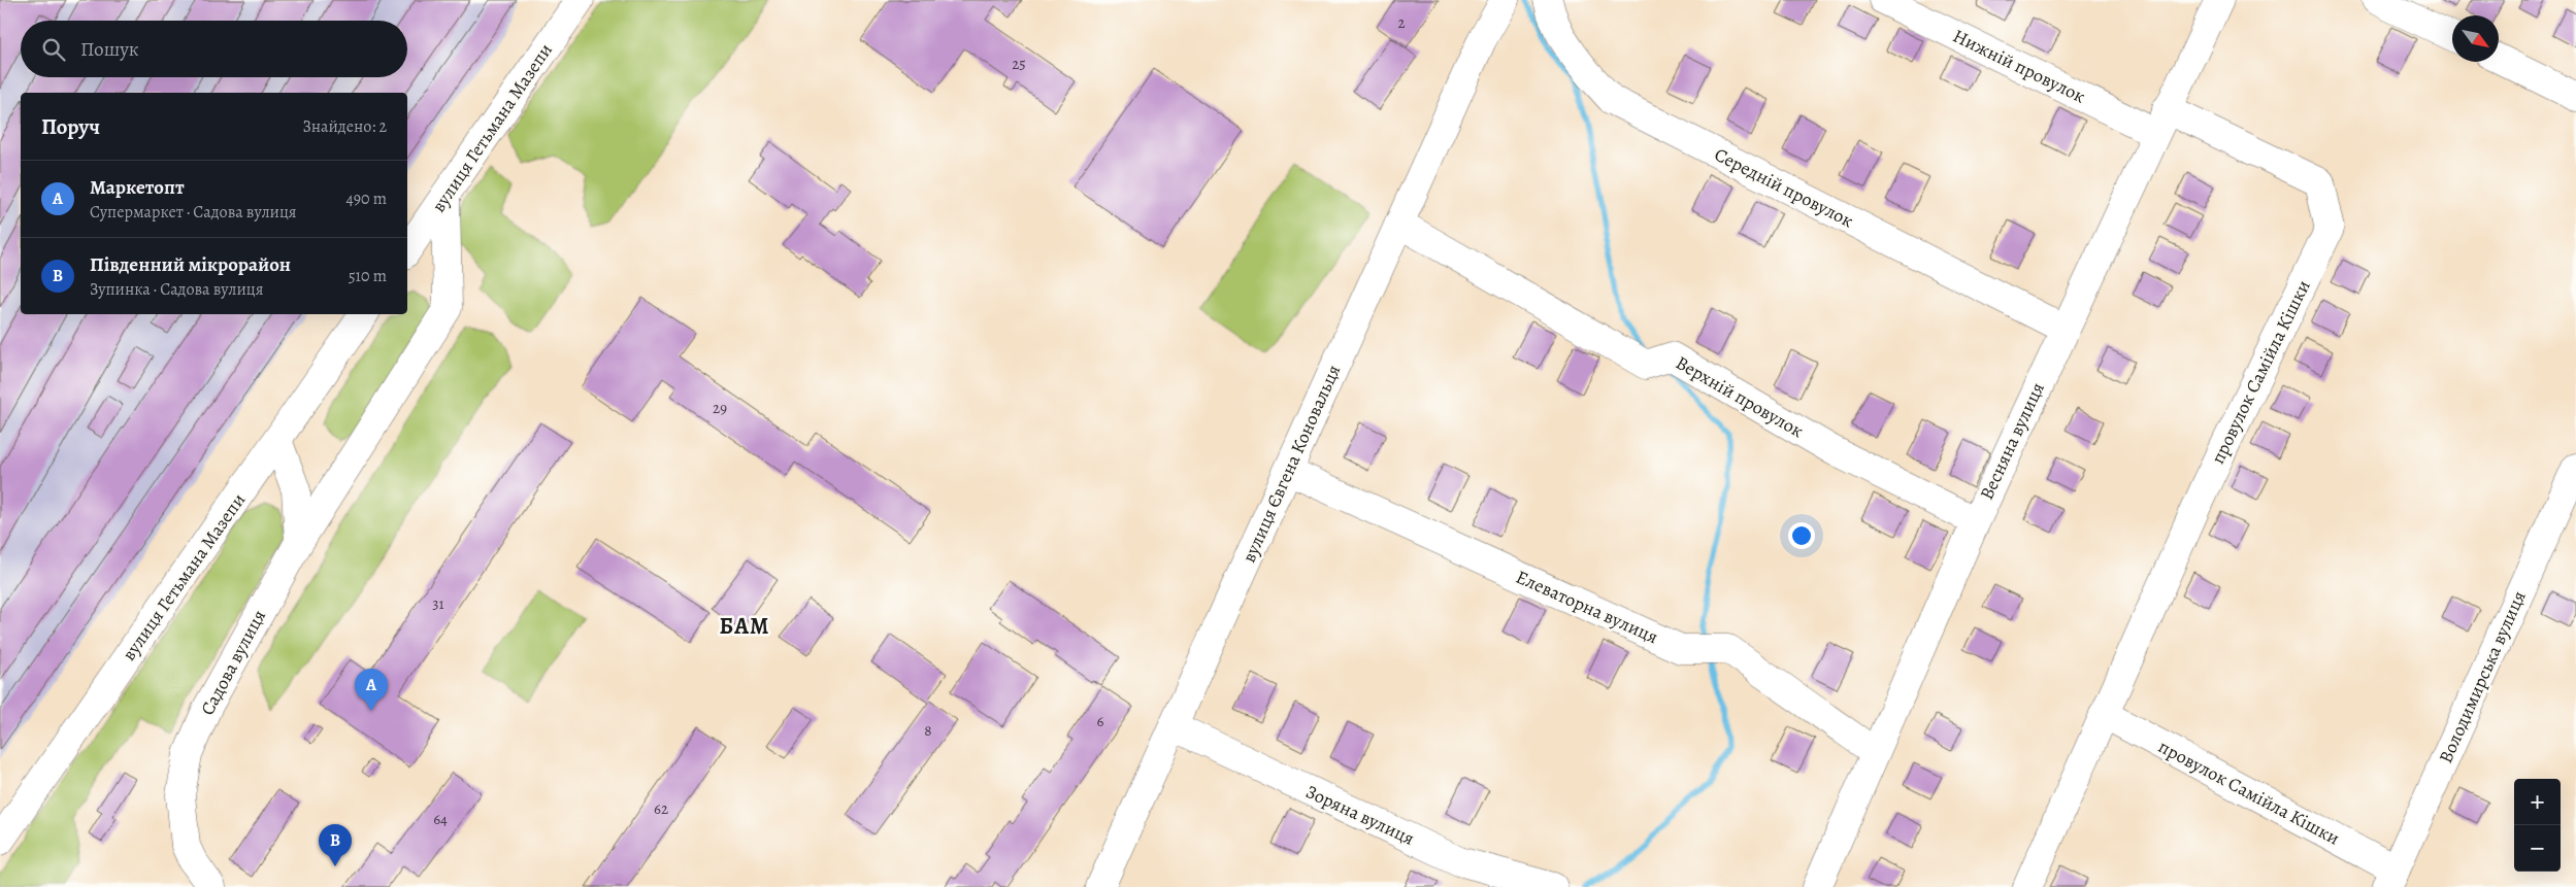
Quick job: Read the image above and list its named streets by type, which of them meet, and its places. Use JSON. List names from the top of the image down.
{
  "streets": {
    "main road": [
      "Нижній провулок",
      "вулиця Гетьмана Мазепи",
      "Середній провулок",
      "провулок Самійла Кішки",
      "Верхній провулок",
      "Весняна вулиця",
      "вулиця Євгена Коновальця",
      "Елеваторна вулиця",
      "Садова вулиця",
      "Володимирська вулиця",
      "Зоряна вулиця"
    ]
  },
  "crossings": [
    ["Нижній провулок", "провулок Самійла Кішки"],
    ["Нижній провулок", "Весняна вулиця"],
    ["вулиця Гетьмана Мазепи", "Садова вулиця"],
    ["Середній провулок", "Весняна вулиця"],
    ["провулок Самійла Кішки", "Весняна вулиця"],
    ["провулок Самійла Кішки", "Володимирська вулиця"],
    ["Верхній провулок", "Весняна вулиця"],
    ["Верхній провулок", "вулиця Євгена Коновальця"],
    ["Весняна вулиця", "Елеваторна вулиця"],
    ["вулиця Євгена Коновальця", "Елеваторна вулиця"],
    ["вулиця Євгена Коновальця", "Зоряна вулиця"]
  ],
  "districts": ["БАМ"],
  "house_numbers": [
    "2",
    "25",
    "29",
    "31",
    "6",
    "8",
    "62",
    "64"
  ],
  "north": "bottom right",
  "page": {
    "search": "Пошук",
    "heading": ["Поруч", "Знайдено: 2"],
    "list": [
      {
        "mark": "A",
        "name": "Маркетопт",
        "note": "Супермаркет · Садова вулиця",
        "value": "490 m"
      },
      {
        "mark": "B",
        "name": "Південний мікрорайон",
        "note": "Зупинка · Садова вулиця",
        "value": "510 m"
      }
    ],
    "pins": ["A", "B"],
    "map_buttons": ["+", "−"]
  }
}
